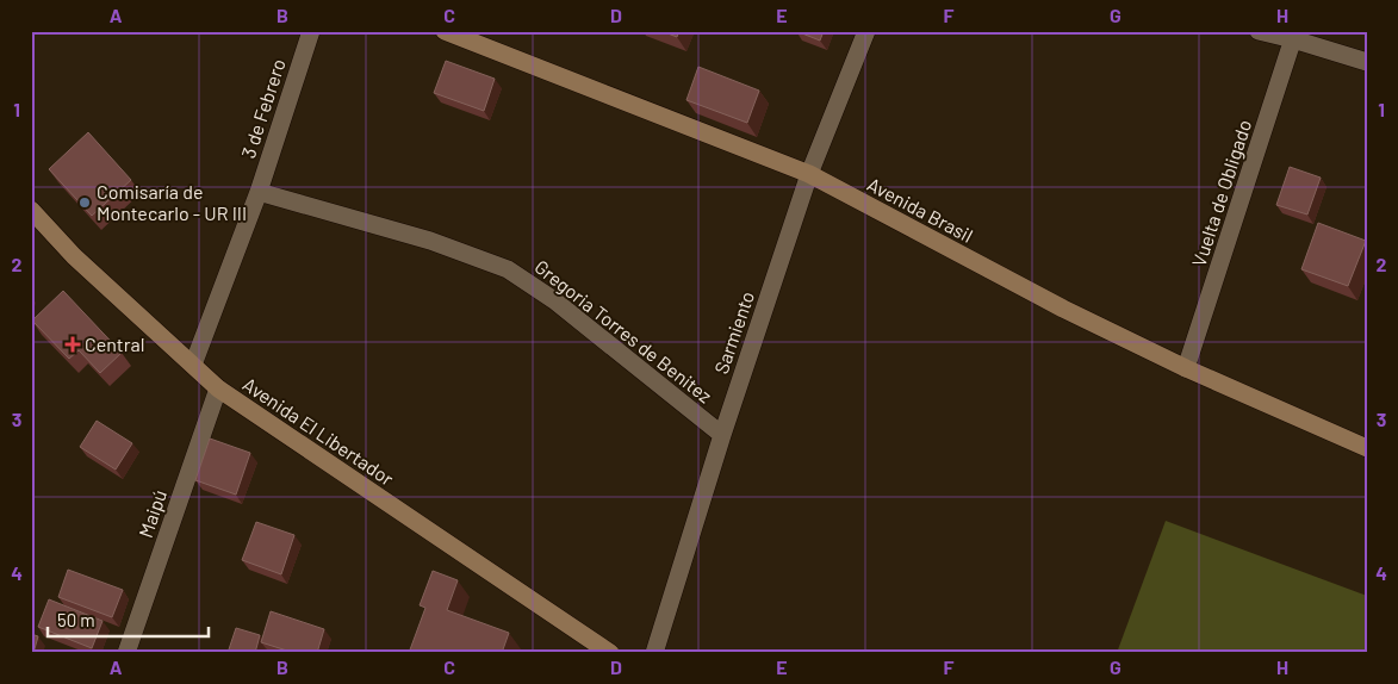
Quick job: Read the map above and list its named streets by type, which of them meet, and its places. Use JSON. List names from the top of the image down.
{
  "streets": {
    "main road": ["Avenida Brasil", "Avenida El Libertador"],
    "street": [
      "3 de Febrero",
      "Vuelta de Obligado",
      "Gregoria Torres de Benitez",
      "Sarmiento",
      "Maipú"
    ]
  },
  "crossings": [
    ["3 de Febrero", "Gregoria Torres de Benitez"],
    ["3 de Febrero", "Avenida El Libertador"],
    ["Vuelta de Obligado", "Avenida Brasil"],
    ["Avenida Brasil", "Sarmiento"],
    ["Gregoria Torres de Benitez", "Sarmiento"],
    ["Avenida El Libertador", "Maipú"]
  ],
  "places": {
    "other": ["Comisaría de Montecarlo - UR III"],
    "health": ["Central"]
  },
  "scale_bar": "50 m",
  "grid": {
    "columns": [
      "A",
      "B",
      "C",
      "D",
      "E",
      "F",
      "G",
      "H"
    ],
    "rows": [
      "1",
      "2",
      "3",
      "4"
    ]
  }
}
